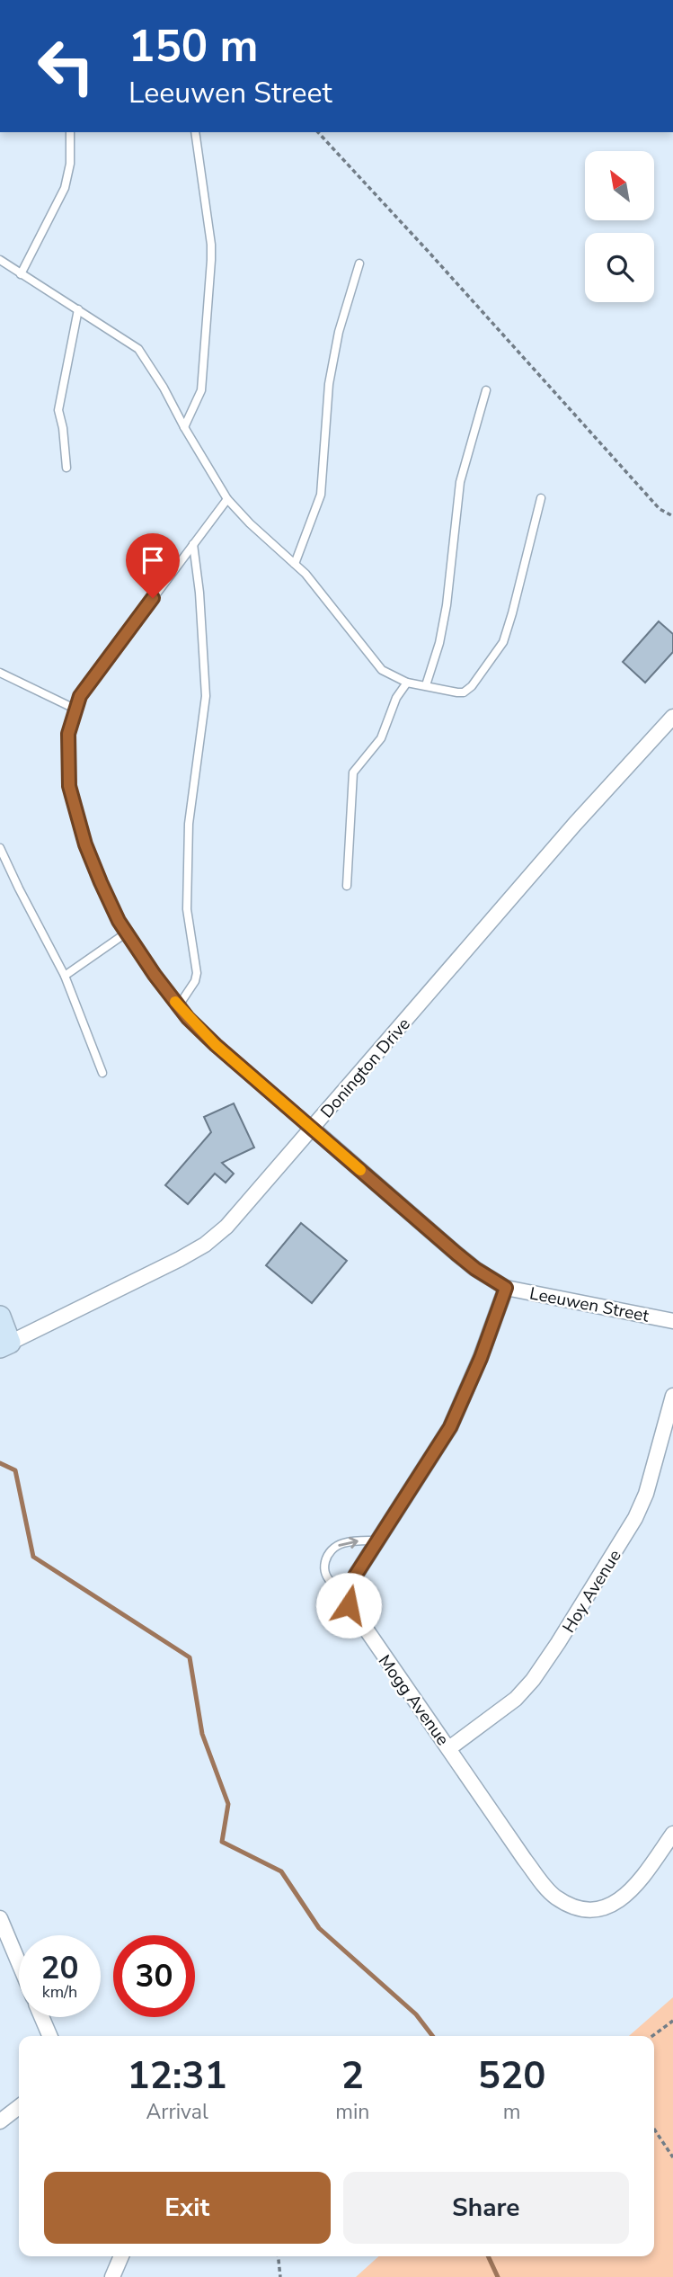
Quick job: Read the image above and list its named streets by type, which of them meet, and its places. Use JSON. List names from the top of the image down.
{
  "streets": {
    "street": [
      "Donington Drive",
      "Leeuwen Street",
      "Hoy Avenue",
      "Mogg Avenue"
    ]
  },
  "crossings": [
    ["Donington Drive", "Leeuwen Street"],
    ["Hoy Avenue", "Mogg Avenue"]
  ],
  "north": "top left",
  "page": {
    "turn": ["150 m", "Leeuwen Street"],
    "speed": "20 km/h",
    "limit": "30",
    "eta": [
      "12:31",
      "Arrival",
      "2",
      "min",
      "520",
      "m"
    ],
    "buttons": ["Exit", "Share"]
  }
}
